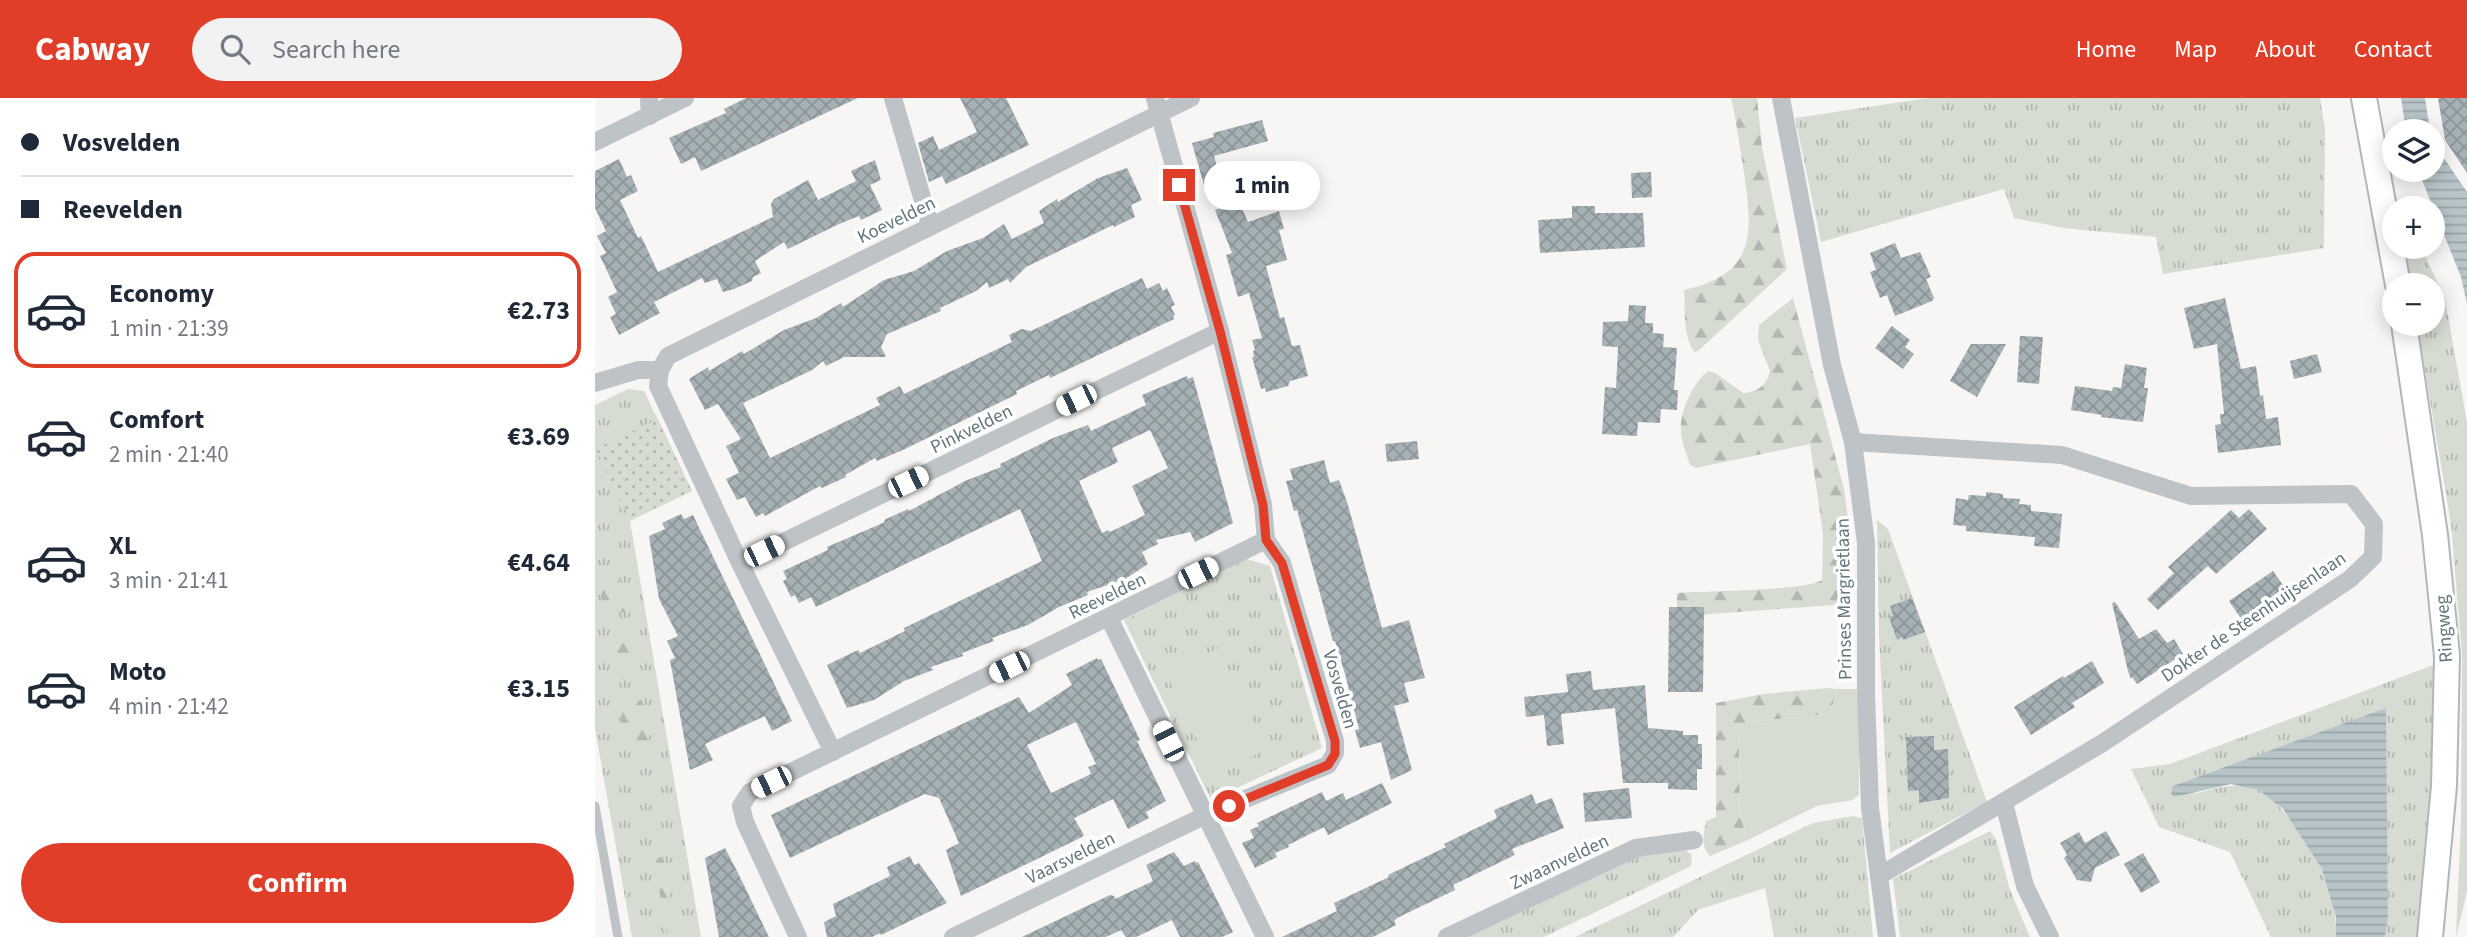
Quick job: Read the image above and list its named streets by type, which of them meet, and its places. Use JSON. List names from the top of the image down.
{
  "streets": {
    "main road": ["Ringweg"],
    "street": [
      "Koevelden",
      "Pinkvelden",
      "Reevelden",
      "Prinses Margrietlaan",
      "Dokter de Steenhuijsenlaan",
      "Vosvelden",
      "Vaarsvelden",
      "Zwaanvelden"
    ]
  },
  "crossings": [
    ["Reevelden", "Vosvelden"],
    ["Prinses Margrietlaan", "Dokter de Steenhuijsenlaan"],
    ["Vosvelden", "Vaarsvelden"]
  ],
  "page": {
    "header": "Cabway",
    "search": "Search here",
    "nav": [
      "Home",
      "Map",
      "About",
      "Contact"
    ],
    "banner": ["Vosvelden", "Reevelden"],
    "map_buttons": ["+", "−"],
    "bubble": "1 min",
    "list": [
      {
        "name": "Economy",
        "note": "1 min · 21:39",
        "value": "€2.73"
      },
      {
        "name": "Comfort",
        "note": "2 min · 21:40",
        "value": "€3.69"
      },
      {
        "name": "XL",
        "note": "3 min · 21:41",
        "value": "€4.64"
      },
      {
        "name": "Moto",
        "note": "4 min · 21:42",
        "value": "€3.15"
      }
    ],
    "buttons": "Confirm"
  }
}
